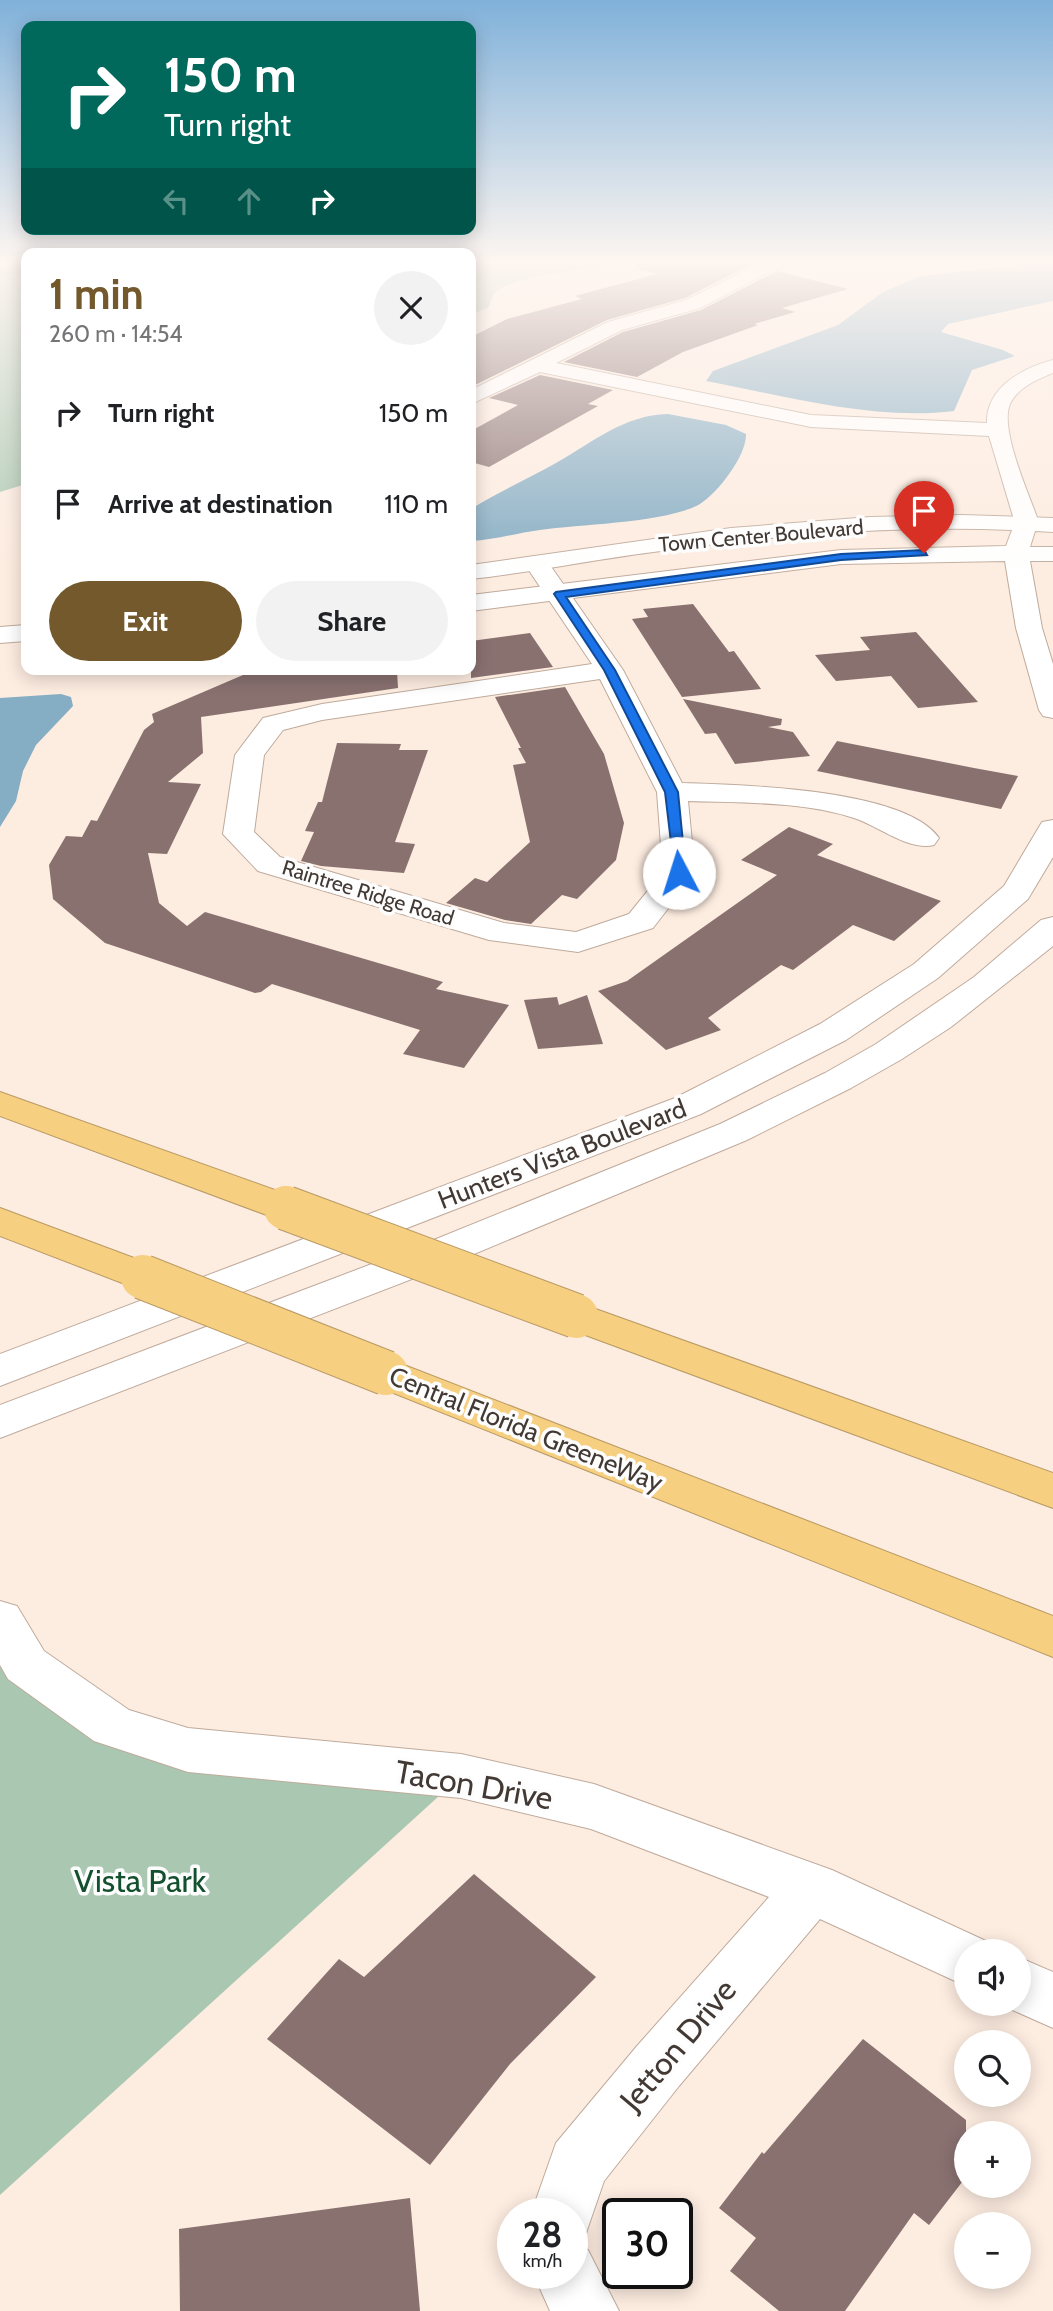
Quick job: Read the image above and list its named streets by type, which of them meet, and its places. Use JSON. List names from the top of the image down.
{
  "streets": {
    "highway": ["Central Florida GreeneWay"],
    "street": [
      "Town Center Boulevard",
      "Raintree Ridge Road",
      "Hunters Vista Boulevard",
      "Tacon Drive",
      "Jetton Drive"
    ]
  },
  "crossings": [
    ["Town Center Boulevard", "Raintree Ridge Road"],
    ["Tacon Drive", "Jetton Drive"]
  ],
  "parks": ["Vista Park"],
  "page": {
    "turn": ["150 m", "Turn right"],
    "heading": ["1 min", "260 m · 14:54"],
    "list": [
      {
        "name": "Turn right",
        "value": "150 m"
      },
      {
        "name": "Arrive at destination",
        "value": "110 m"
      }
    ],
    "buttons": ["Exit", "Share"],
    "map_buttons": ["+", "−"],
    "speed": "28 km/h",
    "limit": "30"
  }
}
